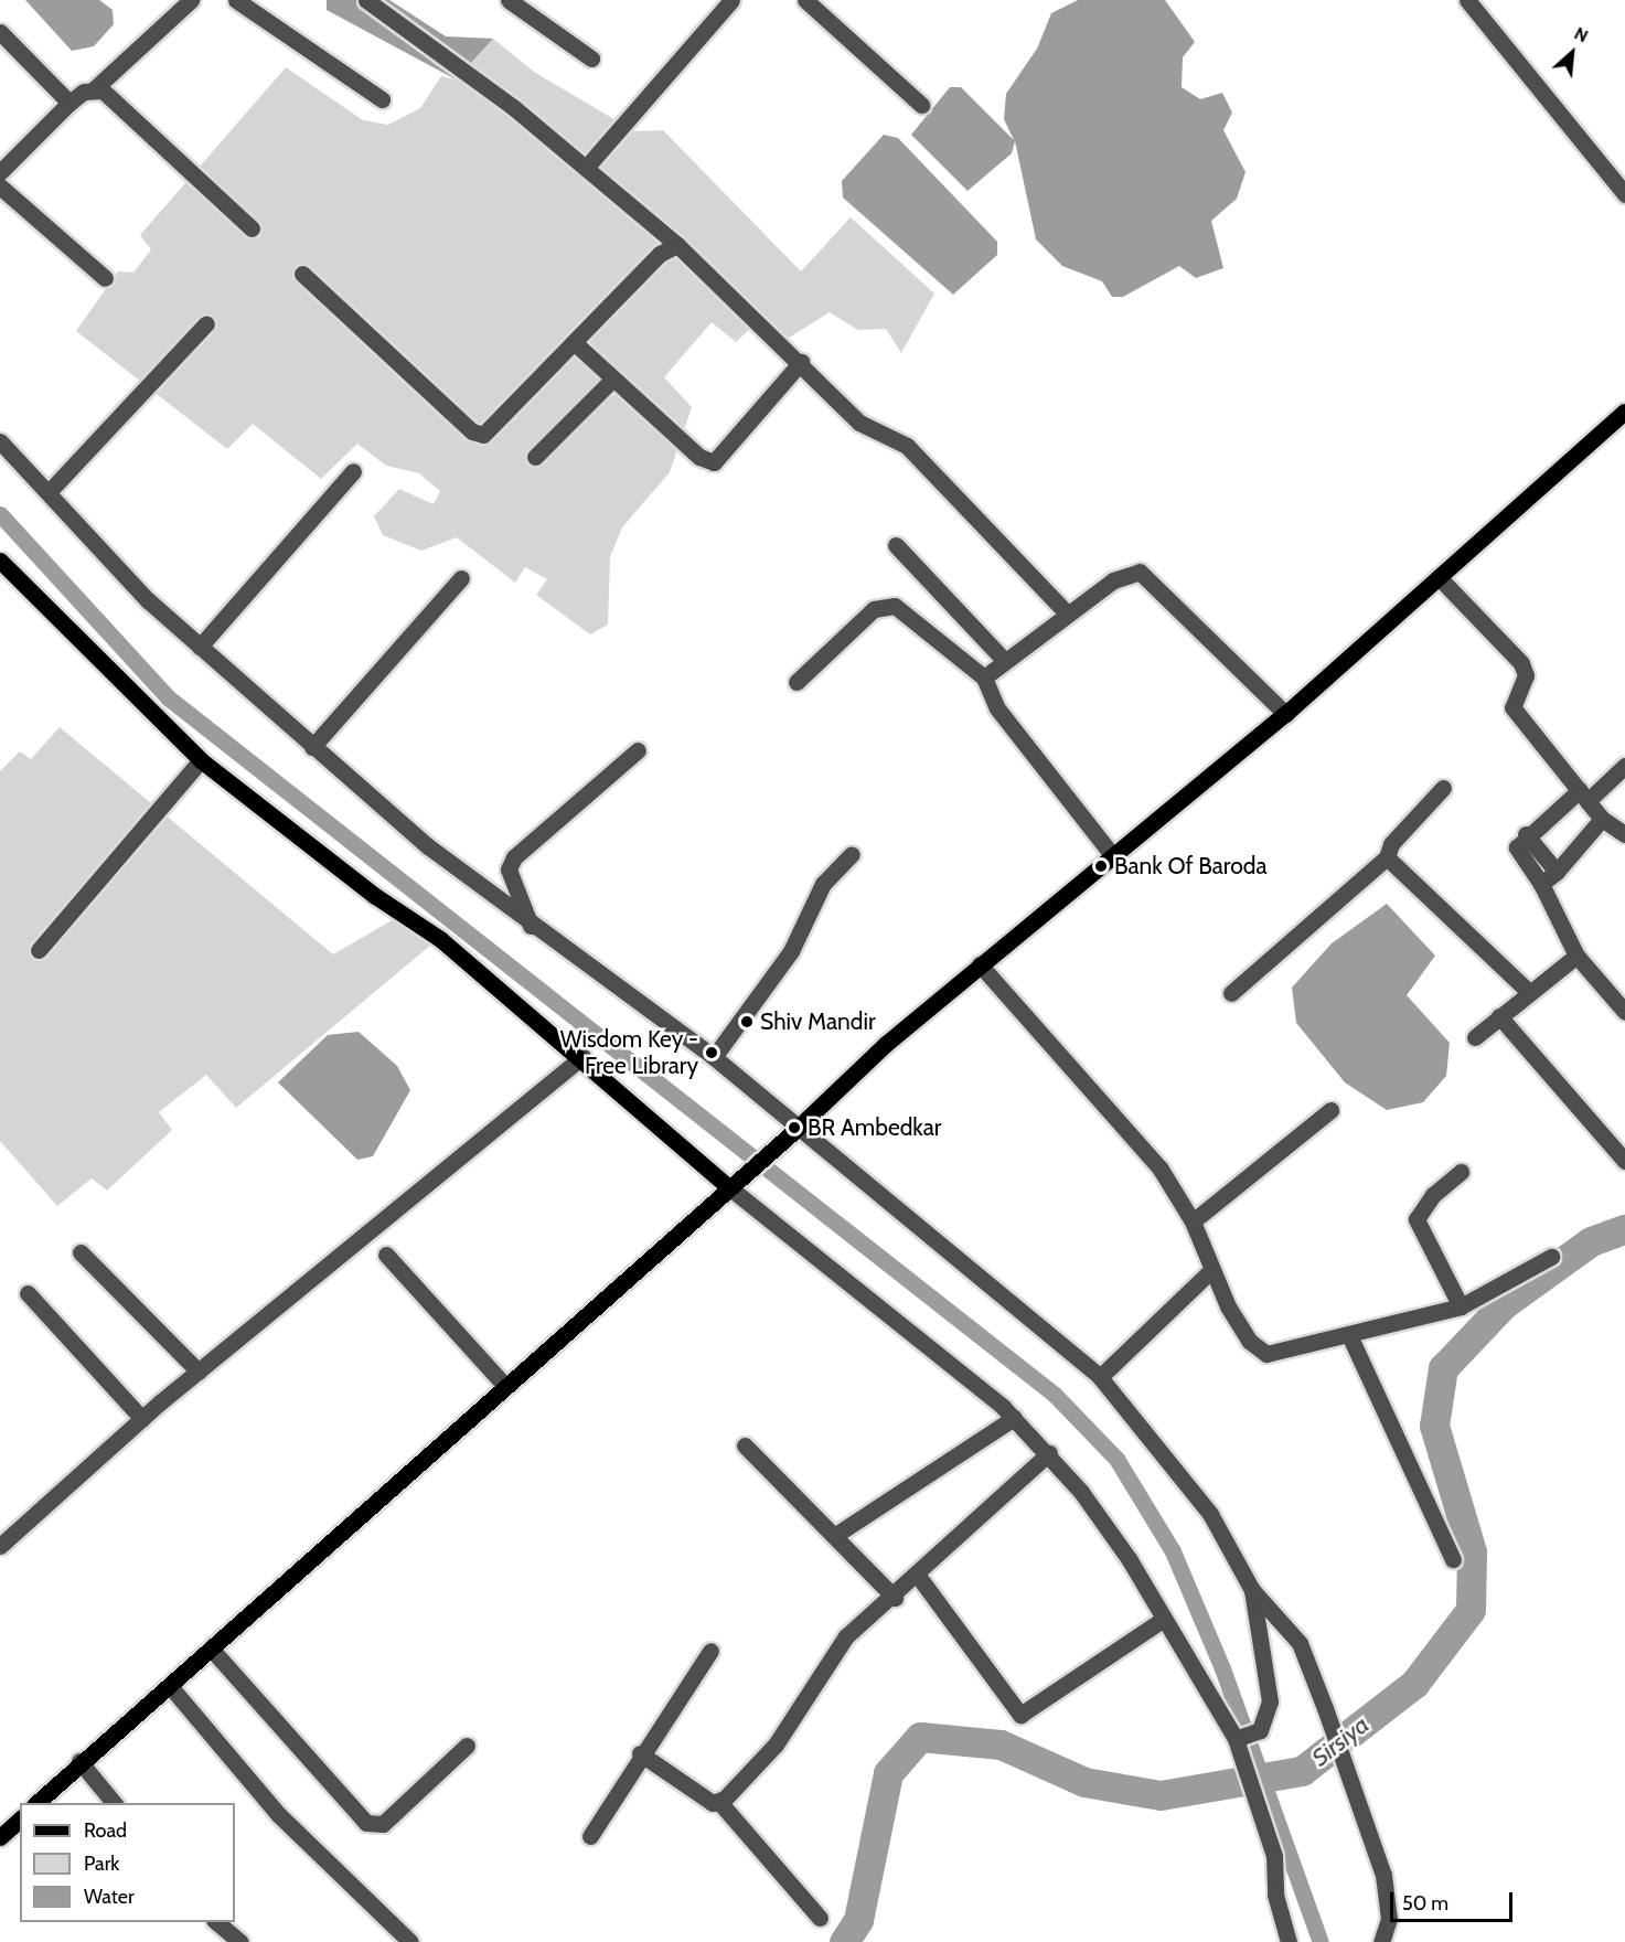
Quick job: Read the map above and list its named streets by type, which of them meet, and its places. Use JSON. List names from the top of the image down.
{
  "water": ["Sirsiya"],
  "places": [
    "Bank Of Baroda",
    "Shiv Mandir",
    "Wisdom Key - Free Library",
    "BR Ambedkar"
  ],
  "legend": ["Road", "Park", "Water"],
  "scale_bar": "50 m",
  "north": "top right"
}
